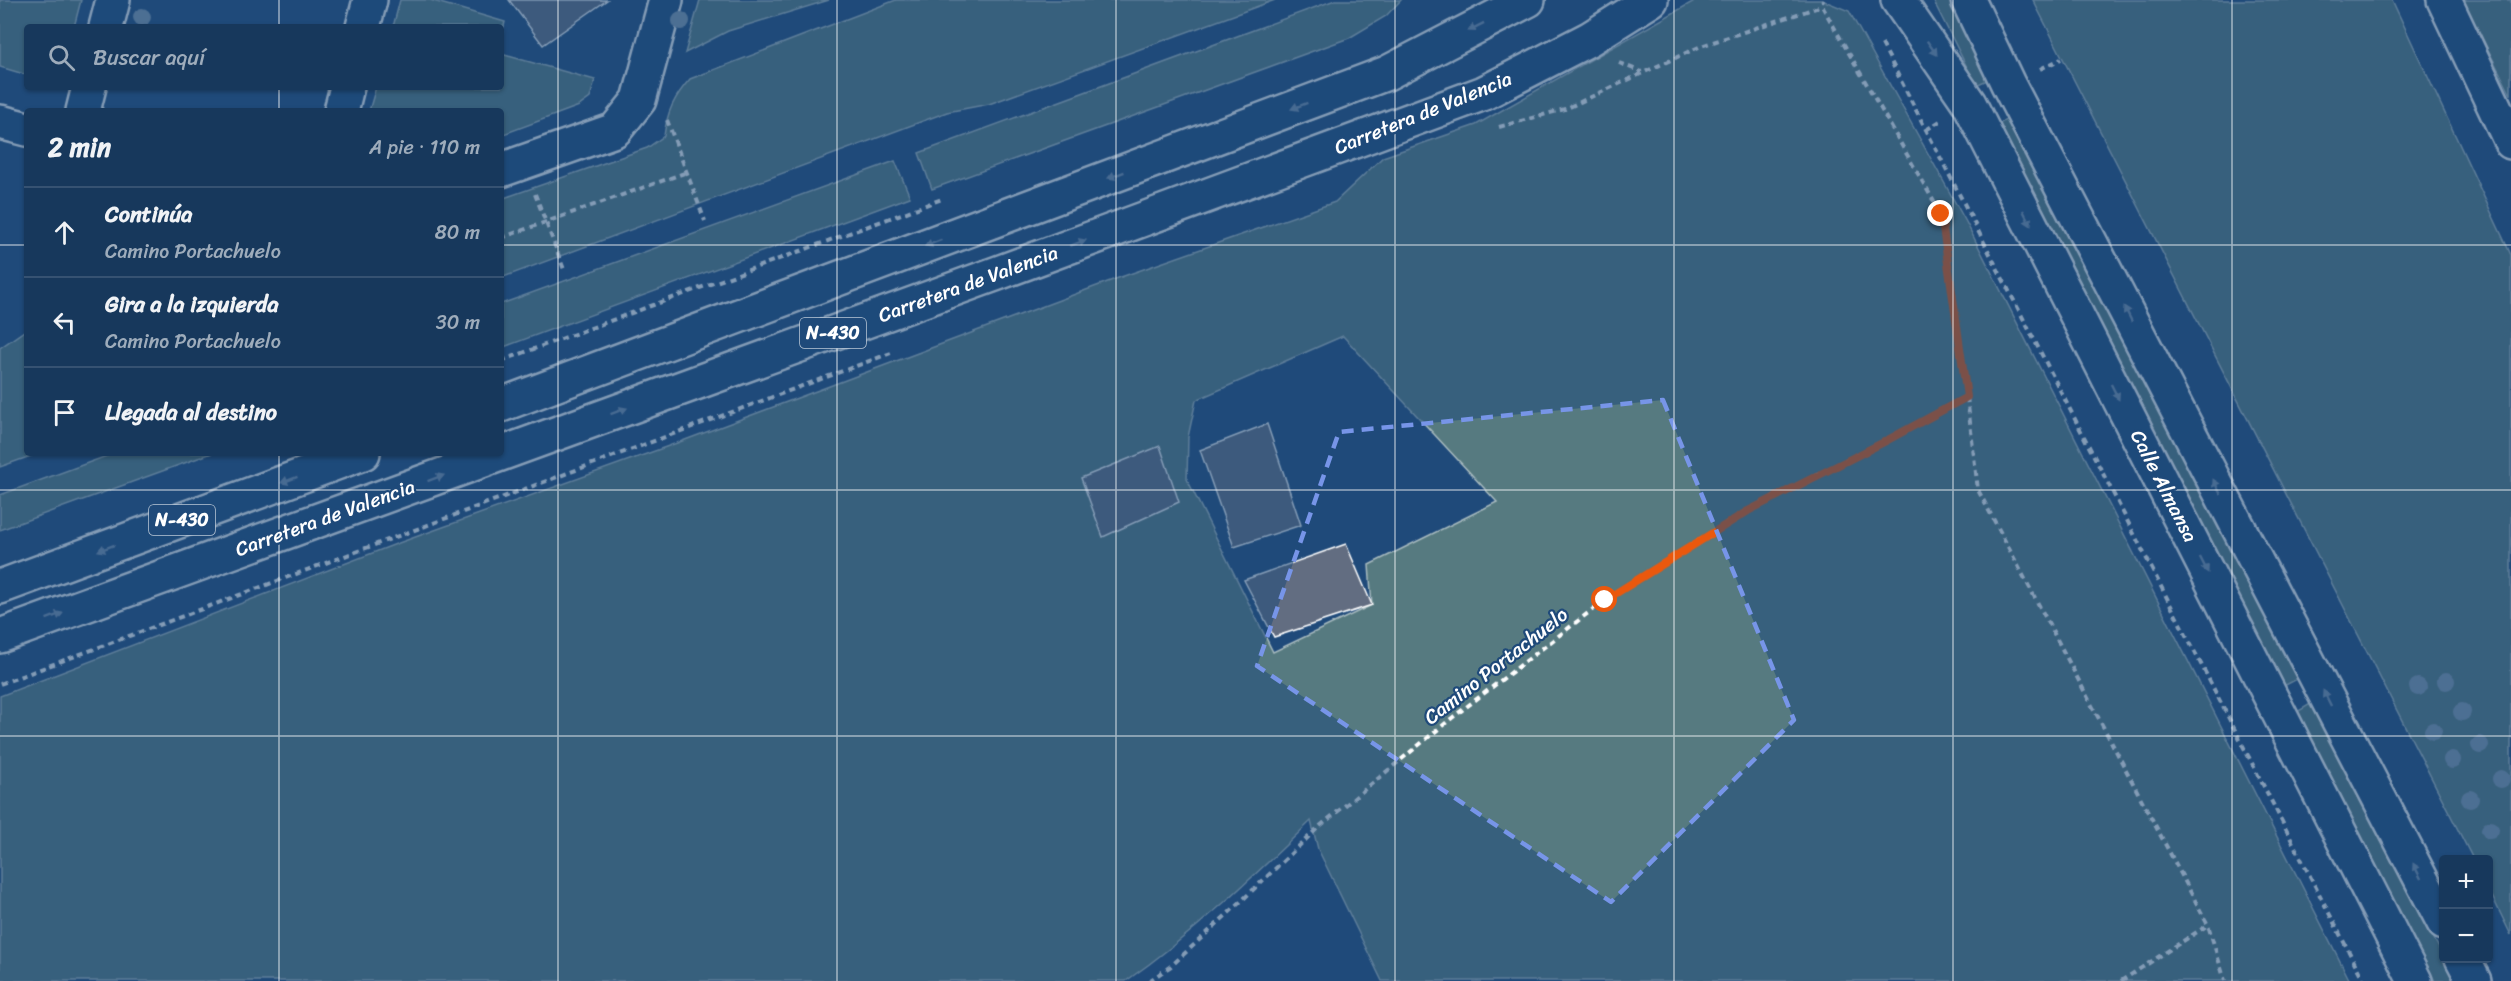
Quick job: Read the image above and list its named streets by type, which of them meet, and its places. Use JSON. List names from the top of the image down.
{
  "streets": {
    "main road": ["Carretera de Valencia", "N-430", "Calle Almansa"],
    "path": ["Camino Portachuelo"]
  },
  "page": {
    "search": "Buscar aquí",
    "heading": ["2 min", "A pie · 110 m"],
    "list": [
      ["Continúa", "Camino Portachuelo", "80 m"],
      ["Gira a la izquierda", "Camino Portachuelo", "30 m"],
      "Llegada al destino"
    ],
    "map_buttons": ["+", "−"]
  }
}
